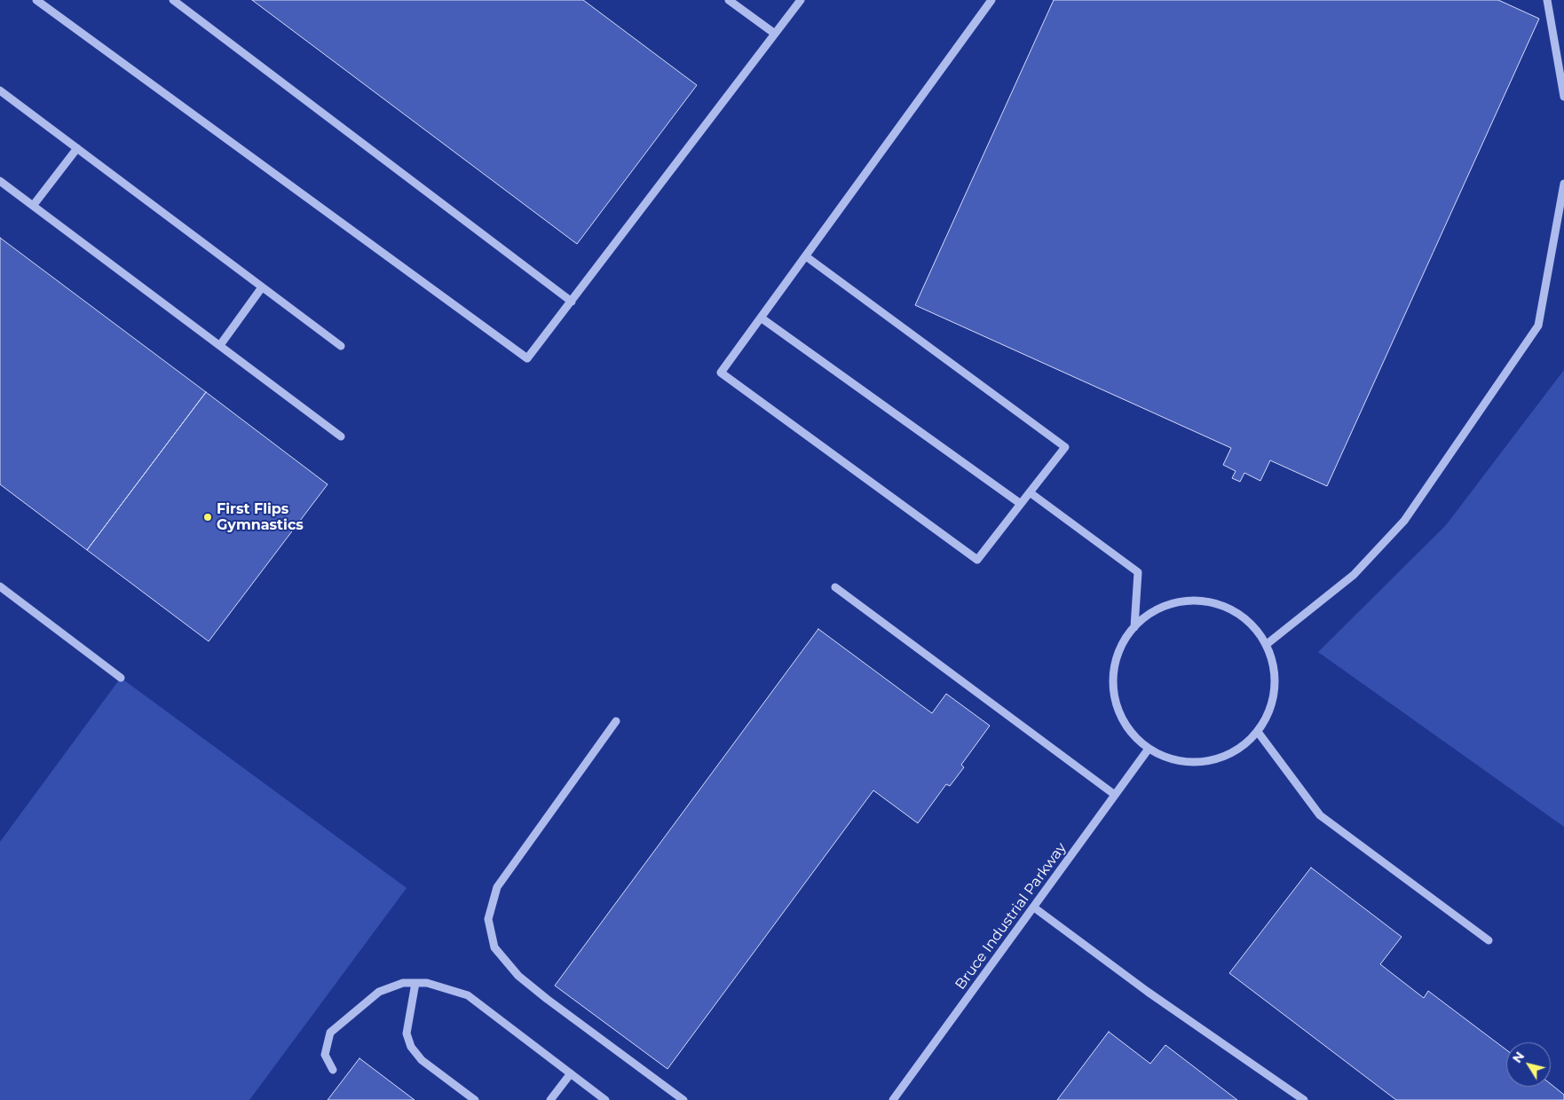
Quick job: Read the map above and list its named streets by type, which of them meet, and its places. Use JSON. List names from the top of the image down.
{
  "streets": {
    "street": ["Bruce Industrial Parkway"]
  },
  "places": ["First Flips Gymnastics"],
  "north": "top left"
}
